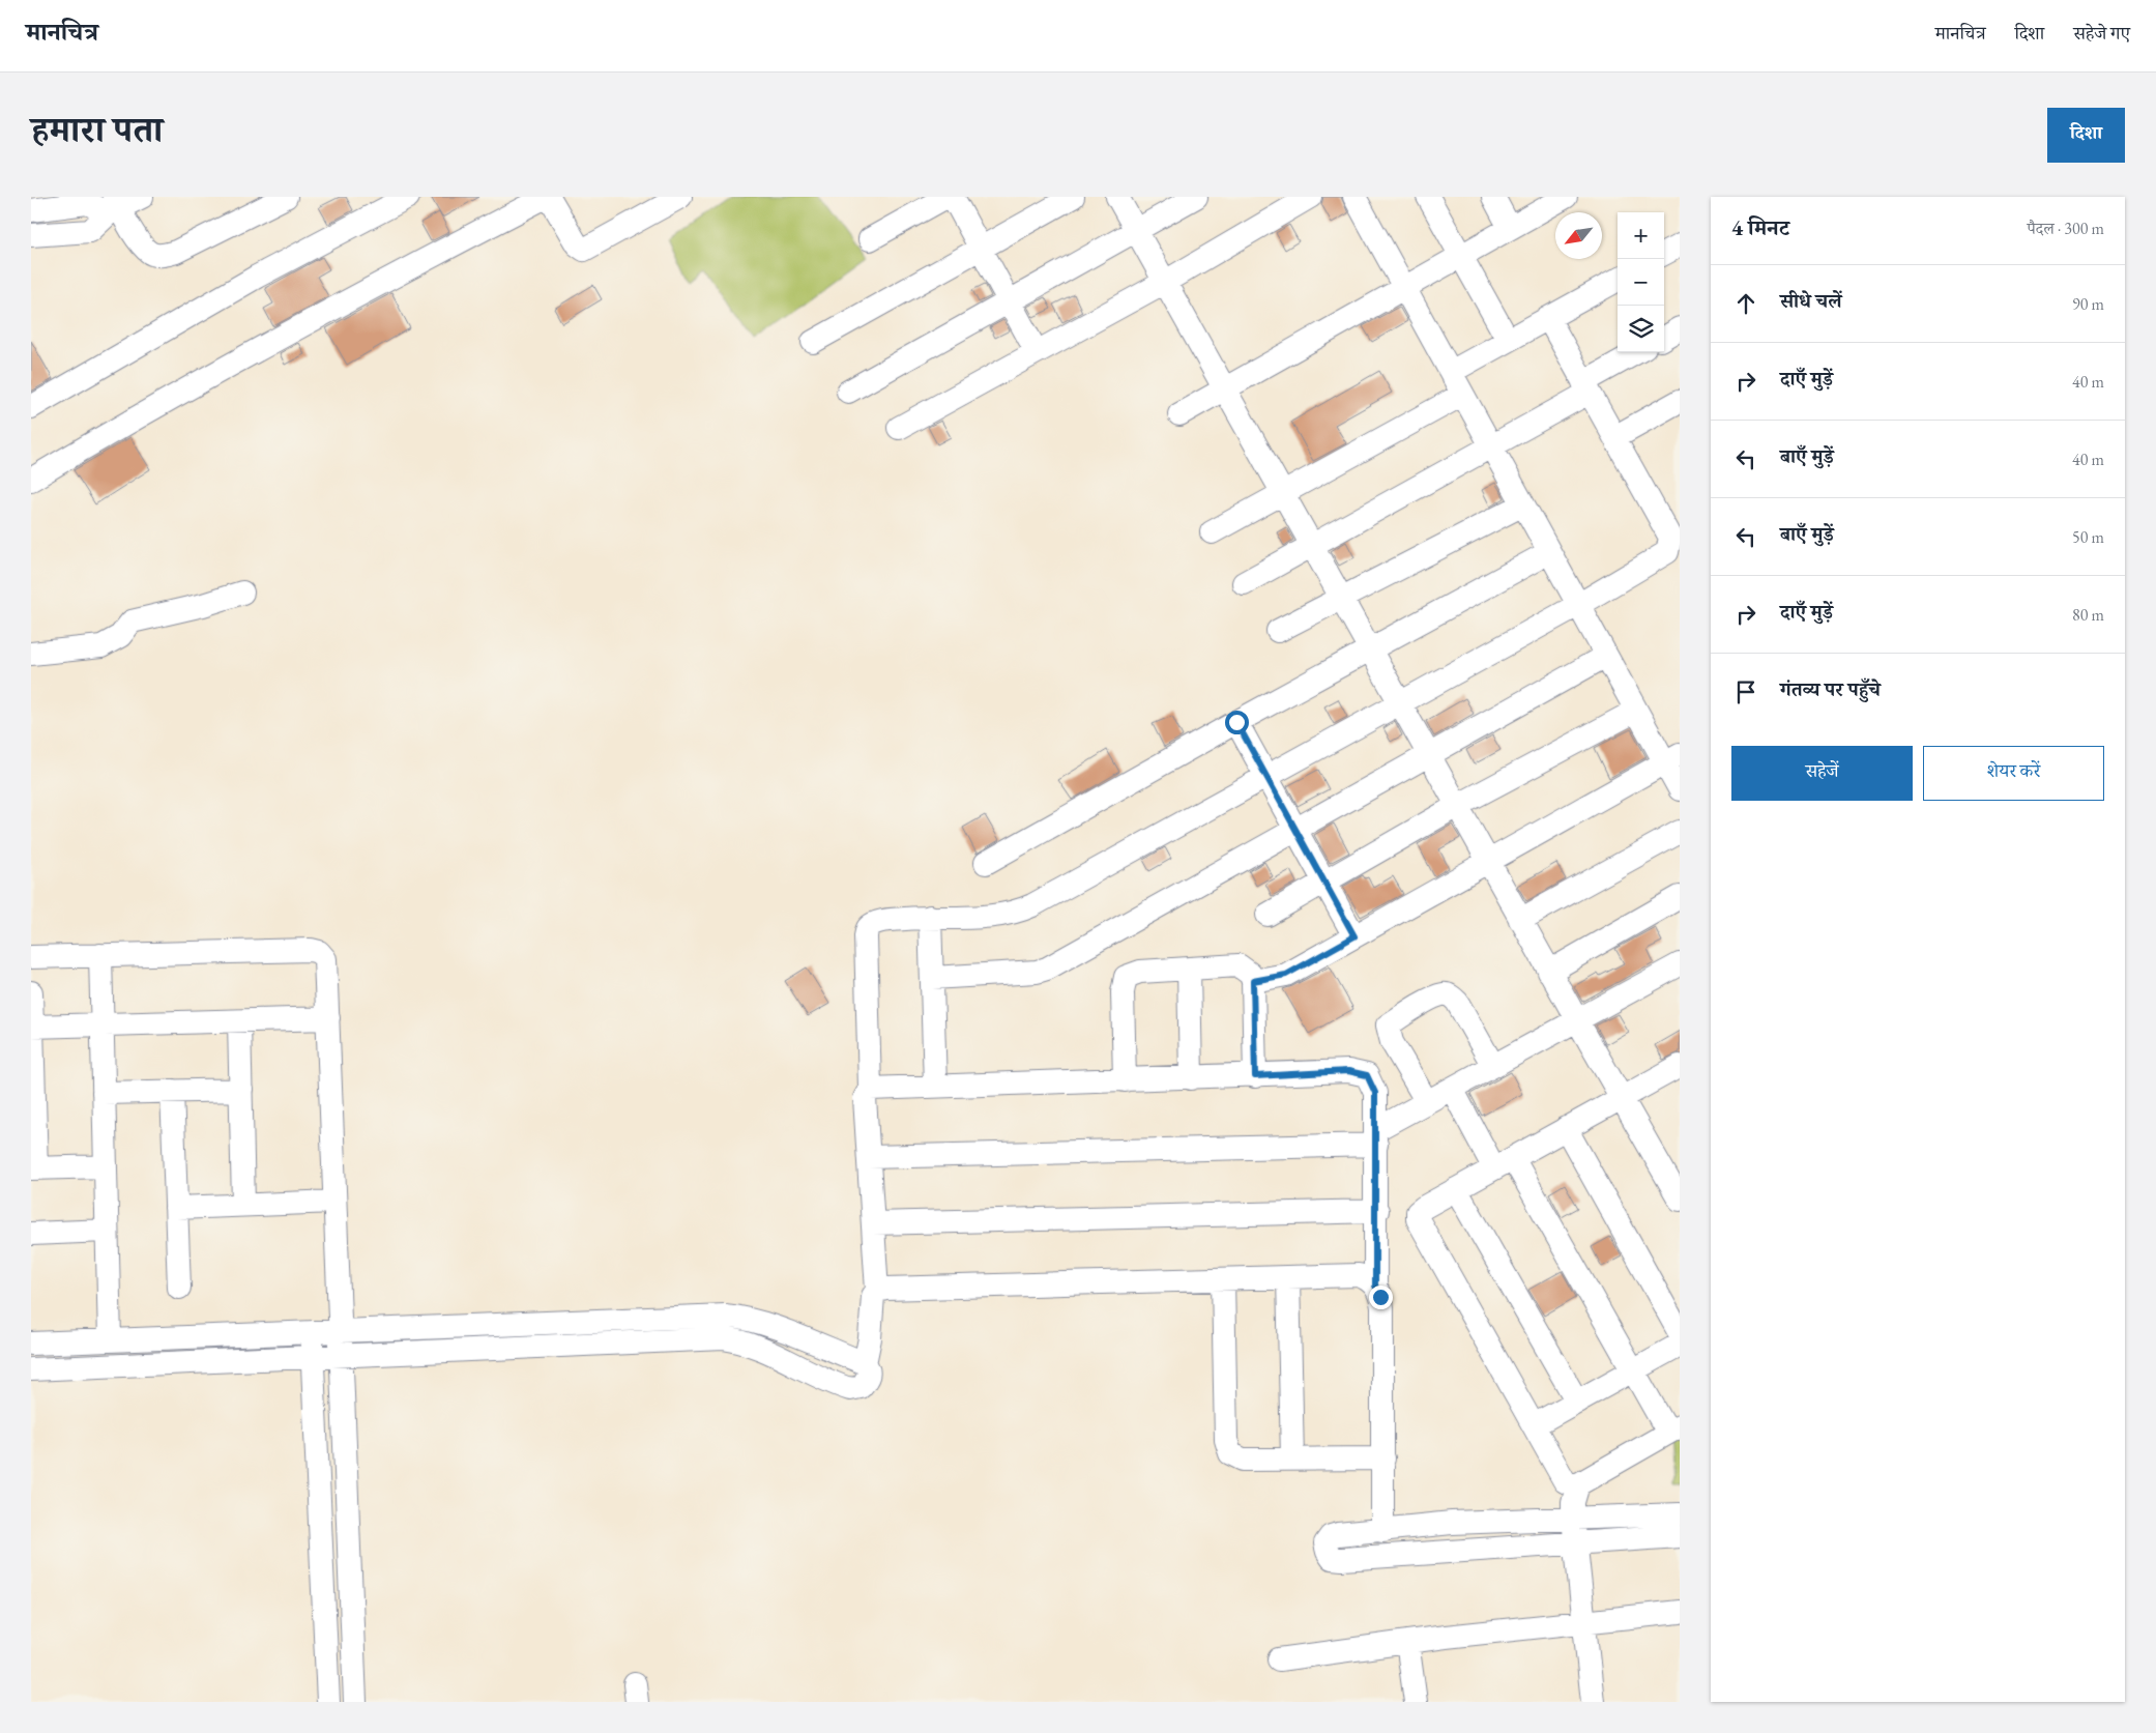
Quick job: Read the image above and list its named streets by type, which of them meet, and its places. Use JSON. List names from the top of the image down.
{
  "north": "bottom left",
  "page": {
    "header": "मानचित्र",
    "nav": ["मानचित्र", "दिशा", "सहेजे गए"],
    "title": "हमारा पता",
    "buttons": [
      "दिशा",
      ["सहेजें", "शेयर करें"]
    ],
    "heading": ["4 मिनट", "पैदल · 300 m"],
    "map_buttons": ["+", "−"],
    "list": [
      ["सीधे चलें", "90 m"],
      ["दाएँ मुड़ें", "40 m"],
      ["बाएँ मुड़ें", "40 m"],
      ["बाएँ मुड़ें", "50 m"],
      ["दाएँ मुड़ें", "80 m"],
      "गंतव्य पर पहुँचे"
    ]
  }
}
